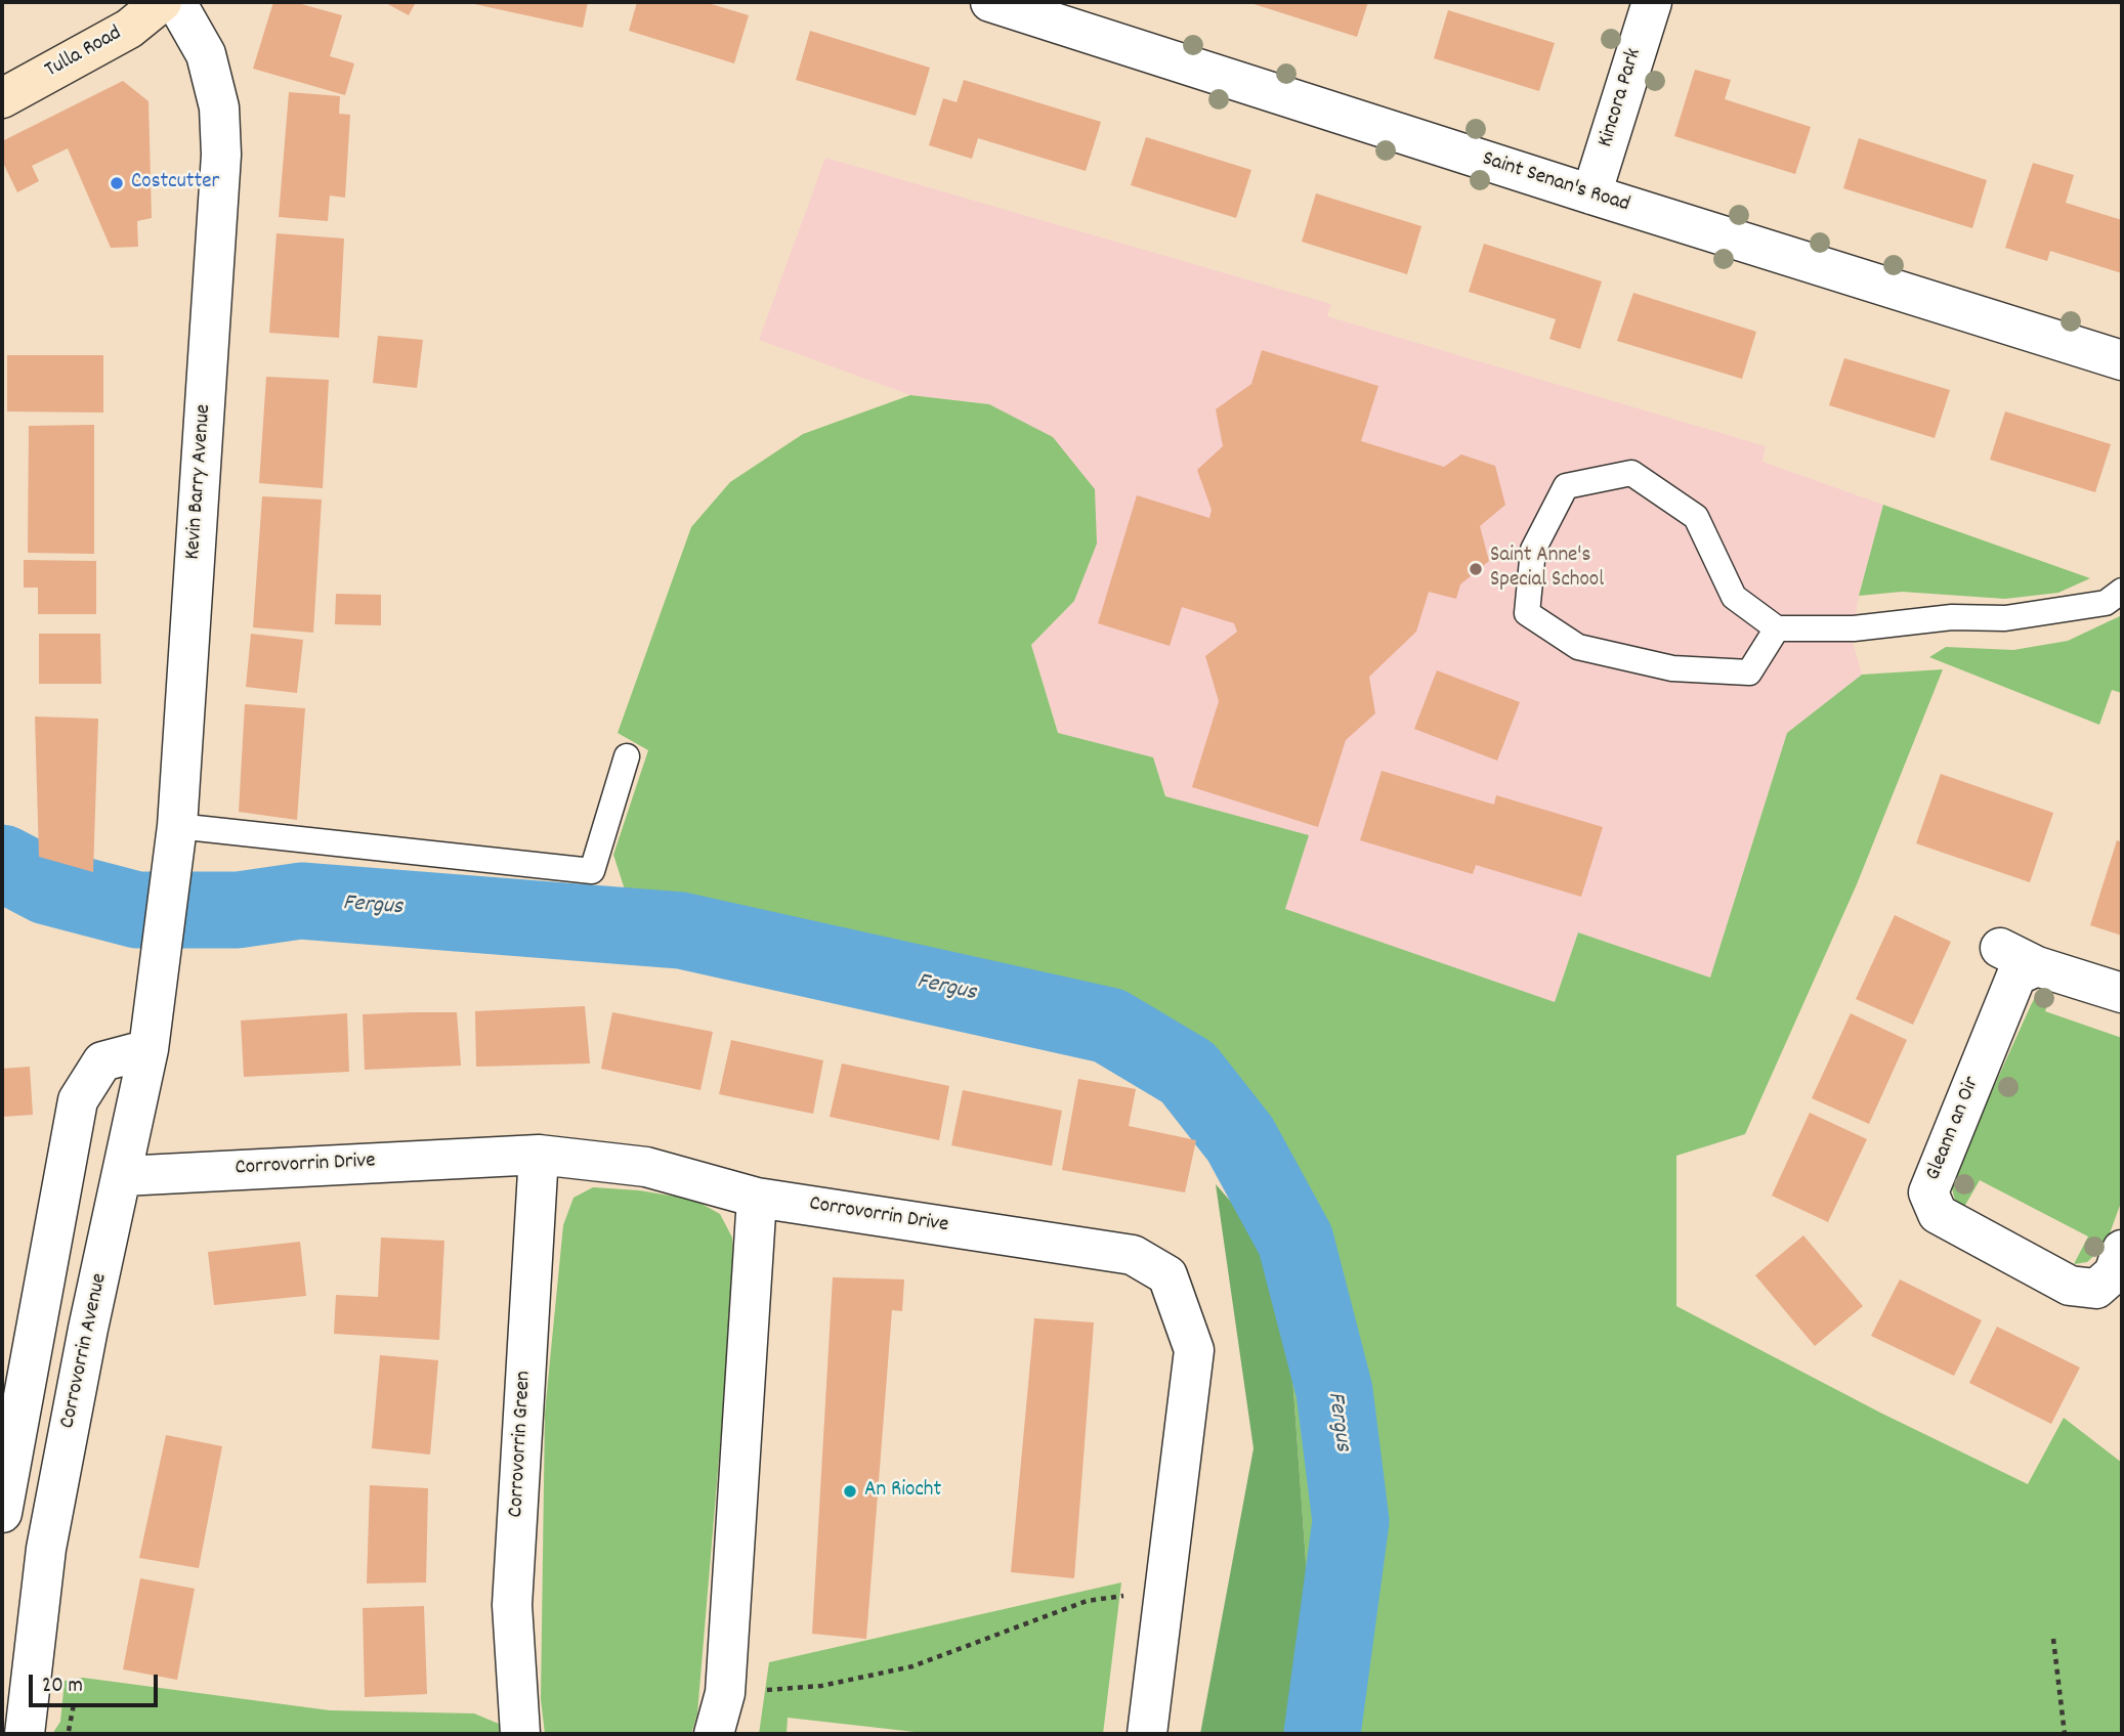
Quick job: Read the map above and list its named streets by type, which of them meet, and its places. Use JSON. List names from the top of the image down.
{
  "streets": {
    "main road": ["Tulla Road"],
    "street": [
      "Kincora Park",
      "Saint Senan's Road",
      "Kevin Barry Avenue",
      "Gleann an Oir",
      "Corrovorrin Drive",
      "Corrovorrin Avenue",
      "Corrovorrin Green"
    ]
  },
  "crossings": [
    ["Kincora Park", "Saint Senan's Road"],
    ["Kevin Barry Avenue", "Corrovorrin Avenue"],
    ["Corrovorrin Drive", "Corrovorrin Avenue"],
    ["Corrovorrin Drive", "Corrovorrin Green"]
  ],
  "water": ["Fergus"],
  "places": ["Costcutter", "Saint Anne's Special School", "An Riocht"],
  "scale_bar": "20 m"
}
